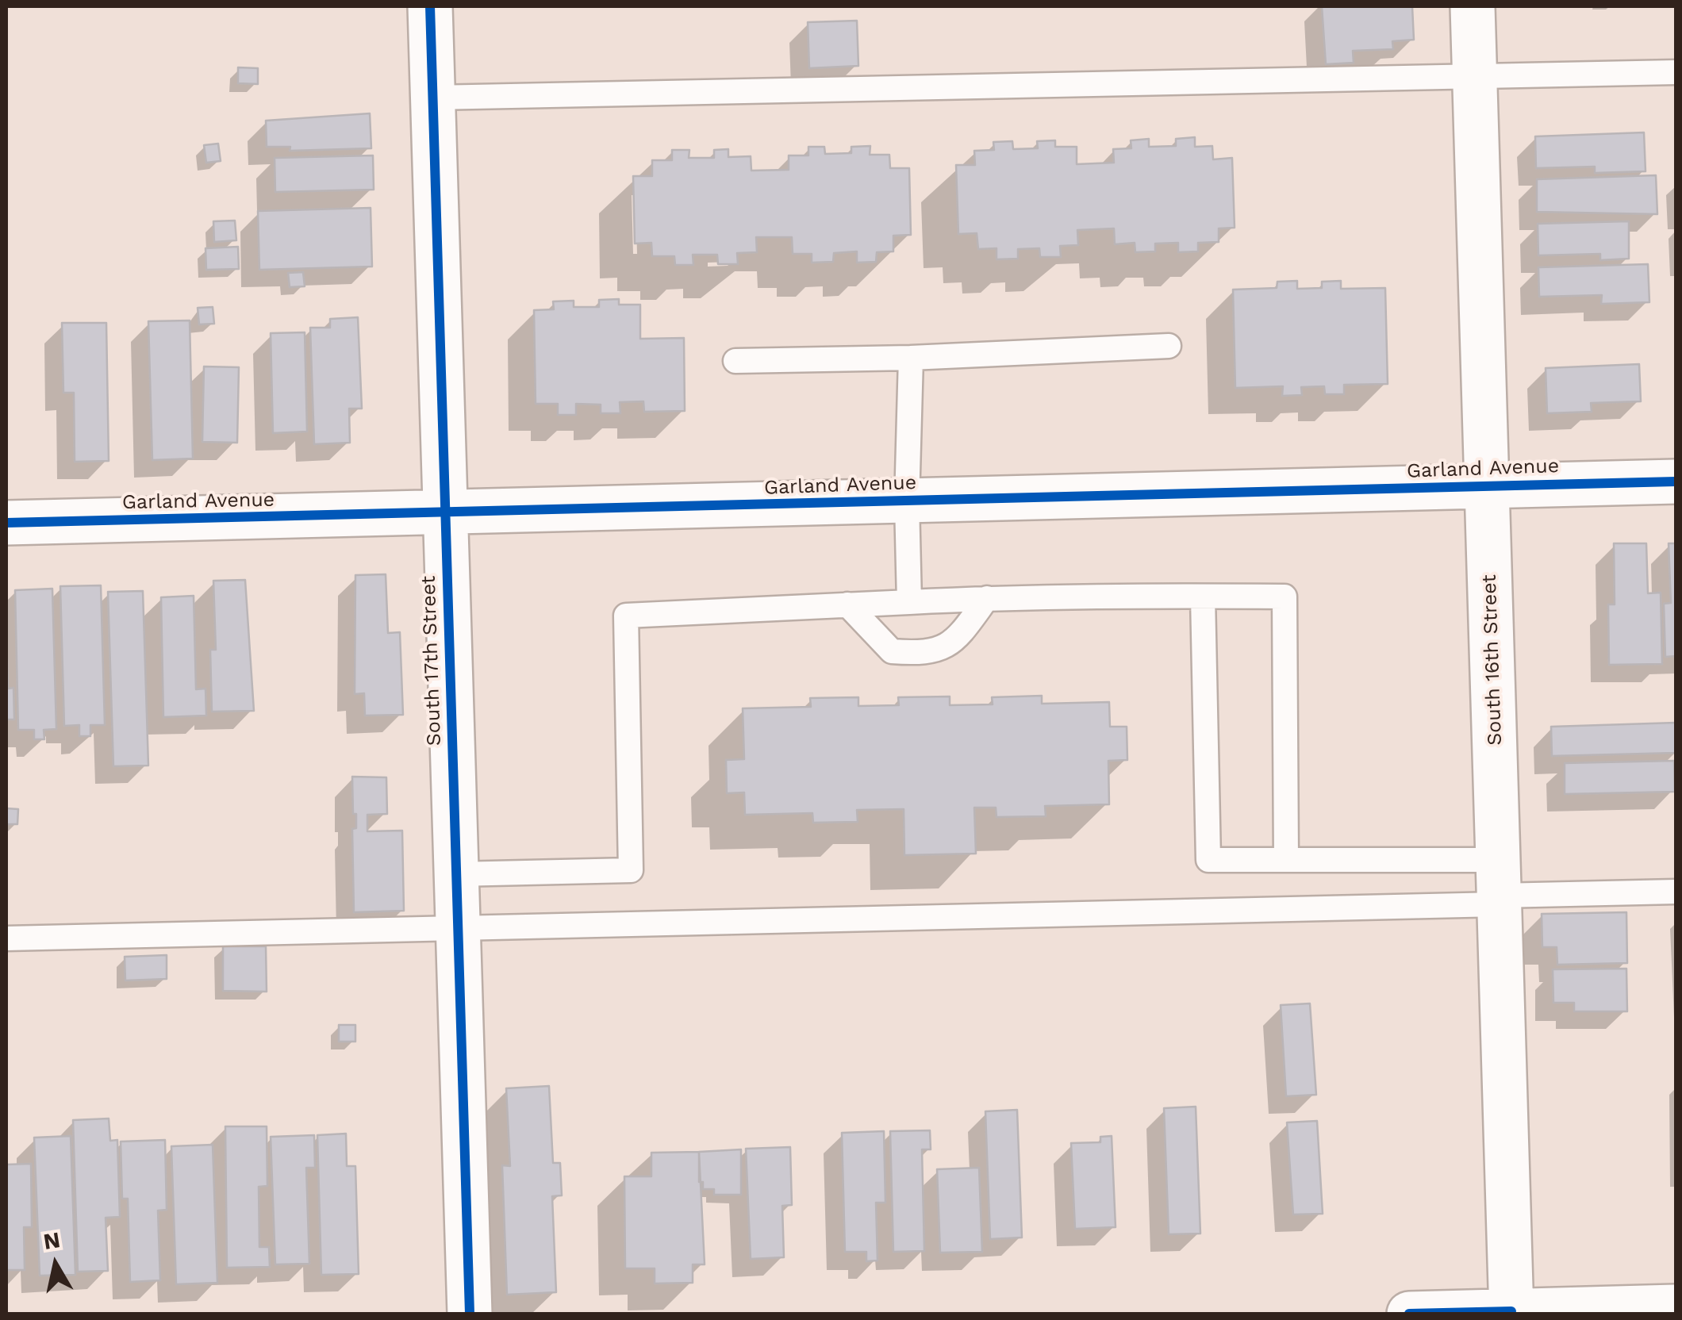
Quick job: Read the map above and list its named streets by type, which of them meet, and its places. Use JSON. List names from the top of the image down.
{
  "streets": {
    "street": ["Garland Avenue", "South 16th Street", "South 17th Street"]
  },
  "crossings": [
    ["Garland Avenue", "South 16th Street"],
    ["Garland Avenue", "South 17th Street"]
  ],
  "north": "top"
}
